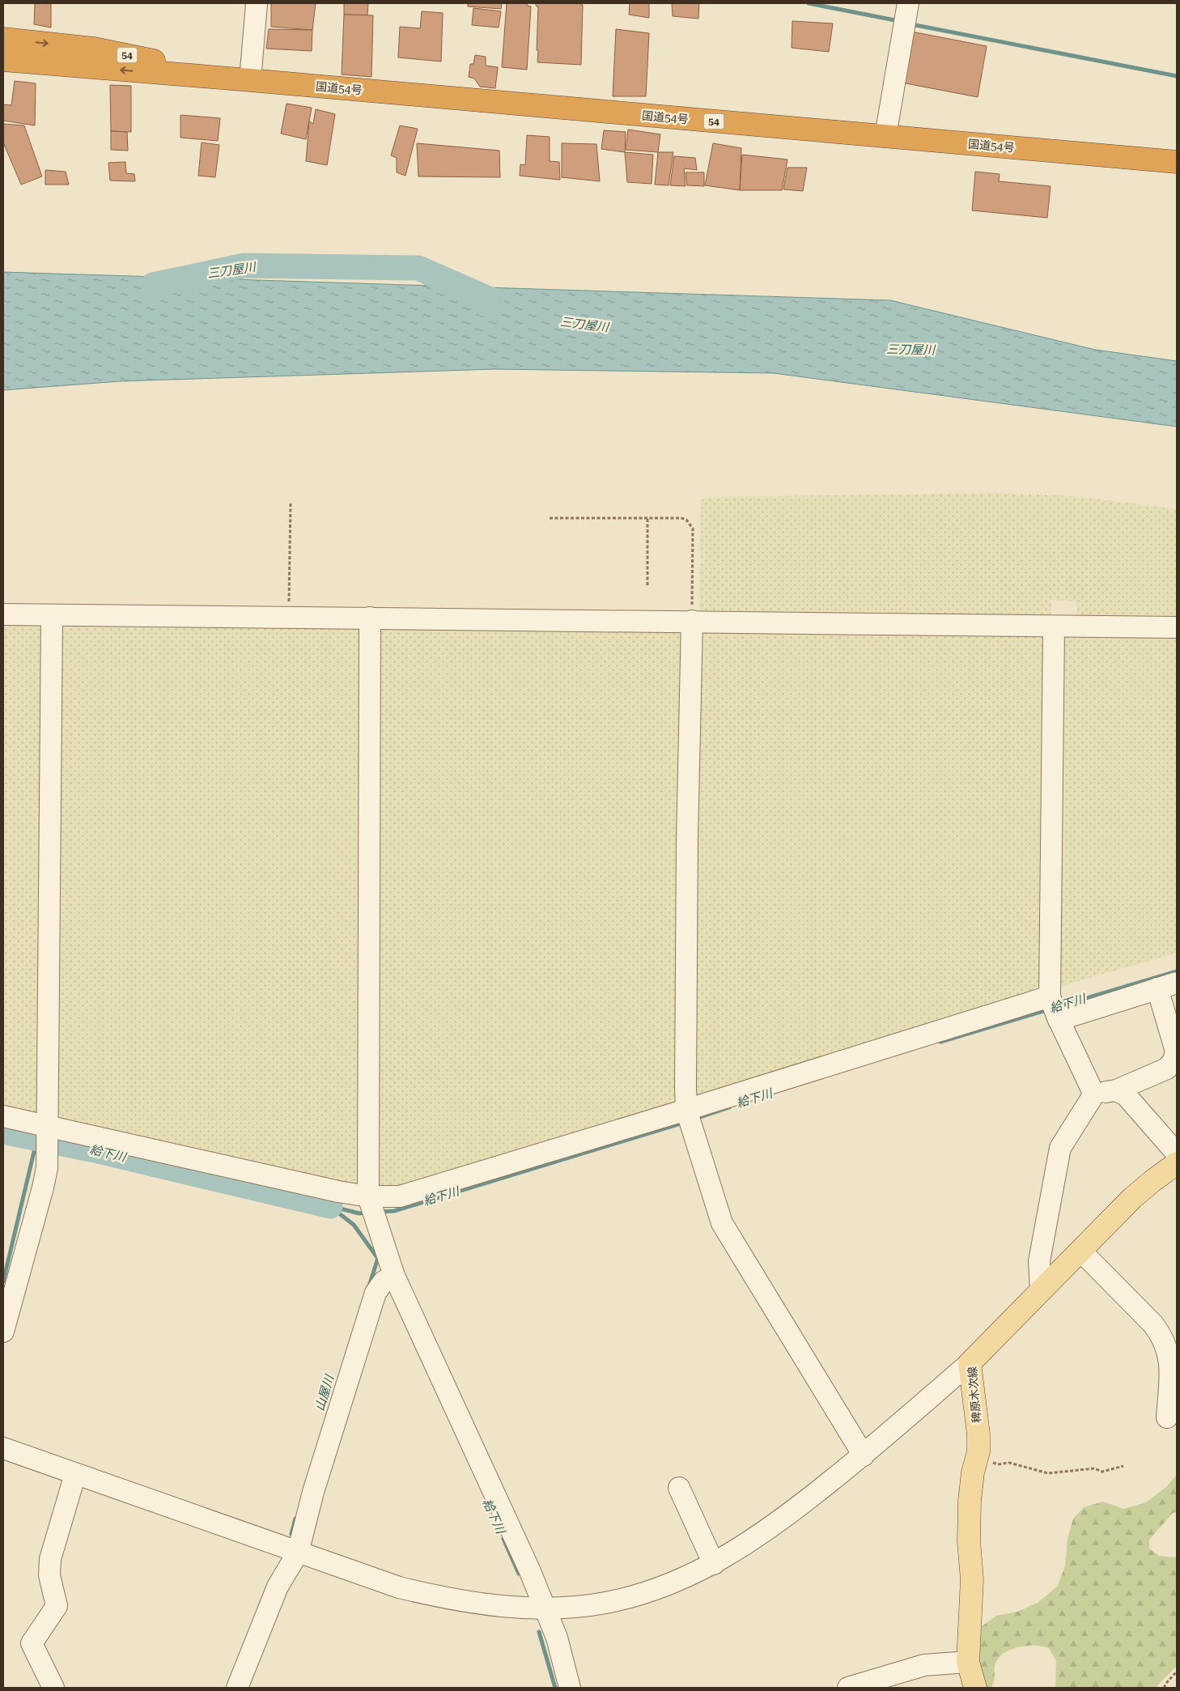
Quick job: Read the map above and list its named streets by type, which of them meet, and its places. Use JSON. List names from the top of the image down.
{
  "streets": {
    "highway": ["54", "国道54号"],
    "main road": ["稗原木次線"]
  },
  "water": ["三刀屋川", "給下川", "山屋川"]
}
